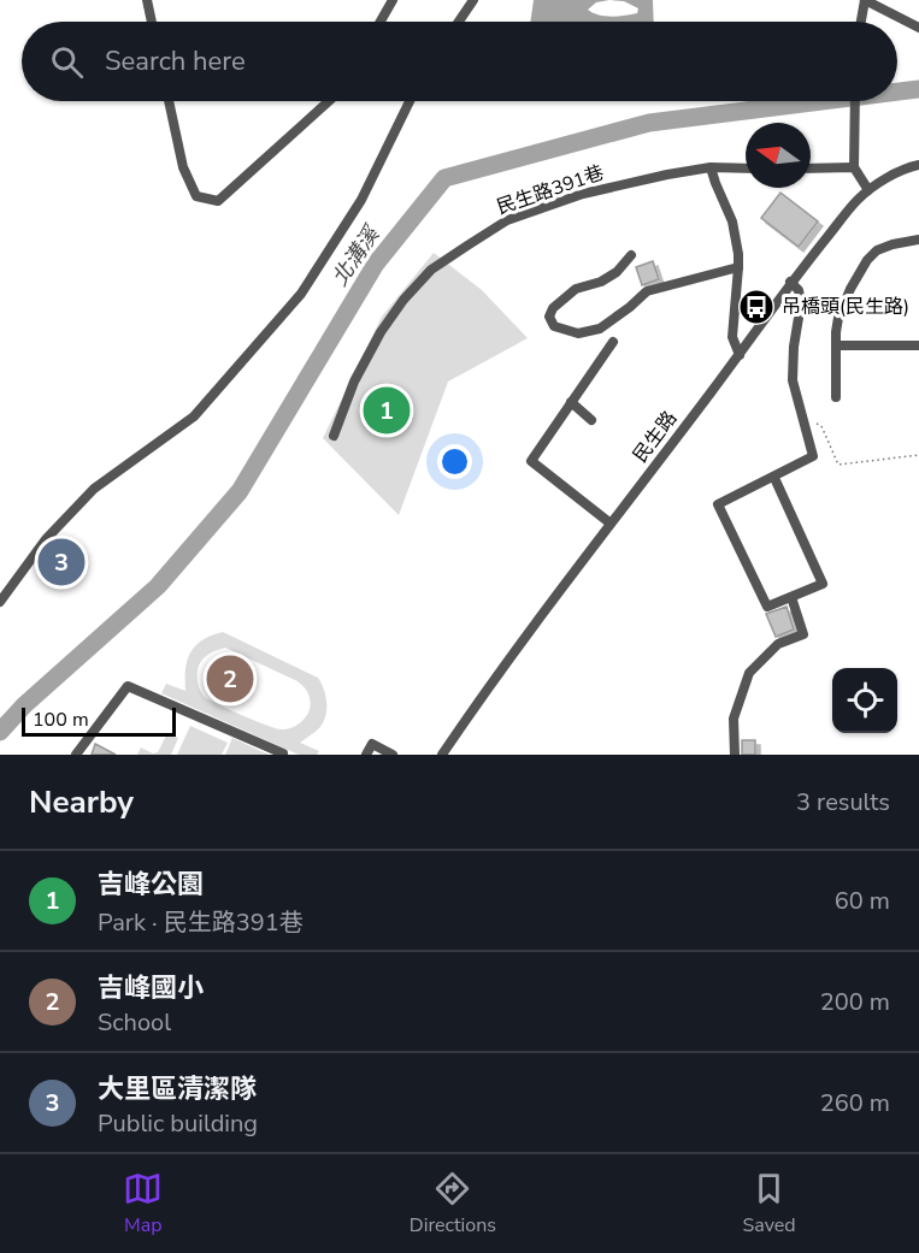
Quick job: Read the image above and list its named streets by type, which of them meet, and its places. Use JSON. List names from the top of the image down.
{
  "streets": {
    "street": ["民生路391巷", "民生路"]
  },
  "water": ["北溝溪"],
  "places": {
    "bus stop": ["吊橋頭(民生路)"]
  },
  "scale_bar": "100 m",
  "north": "left",
  "page": {
    "search": "Search here",
    "pins": ["1", "3", "2"],
    "scale": "100 m",
    "heading": ["Nearby", "3 results"],
    "list": [
      {
        "mark": "1",
        "name": "吉峰公園",
        "note": "Park · 民生路391巷",
        "value": "60 m"
      },
      {
        "mark": "2",
        "name": "吉峰國小",
        "note": "School",
        "value": "200 m"
      },
      {
        "mark": "3",
        "name": "大里區清潔隊",
        "note": "Public building",
        "value": "260 m"
      }
    ],
    "nav": ["Map", "Directions", "Saved"]
  }
}
